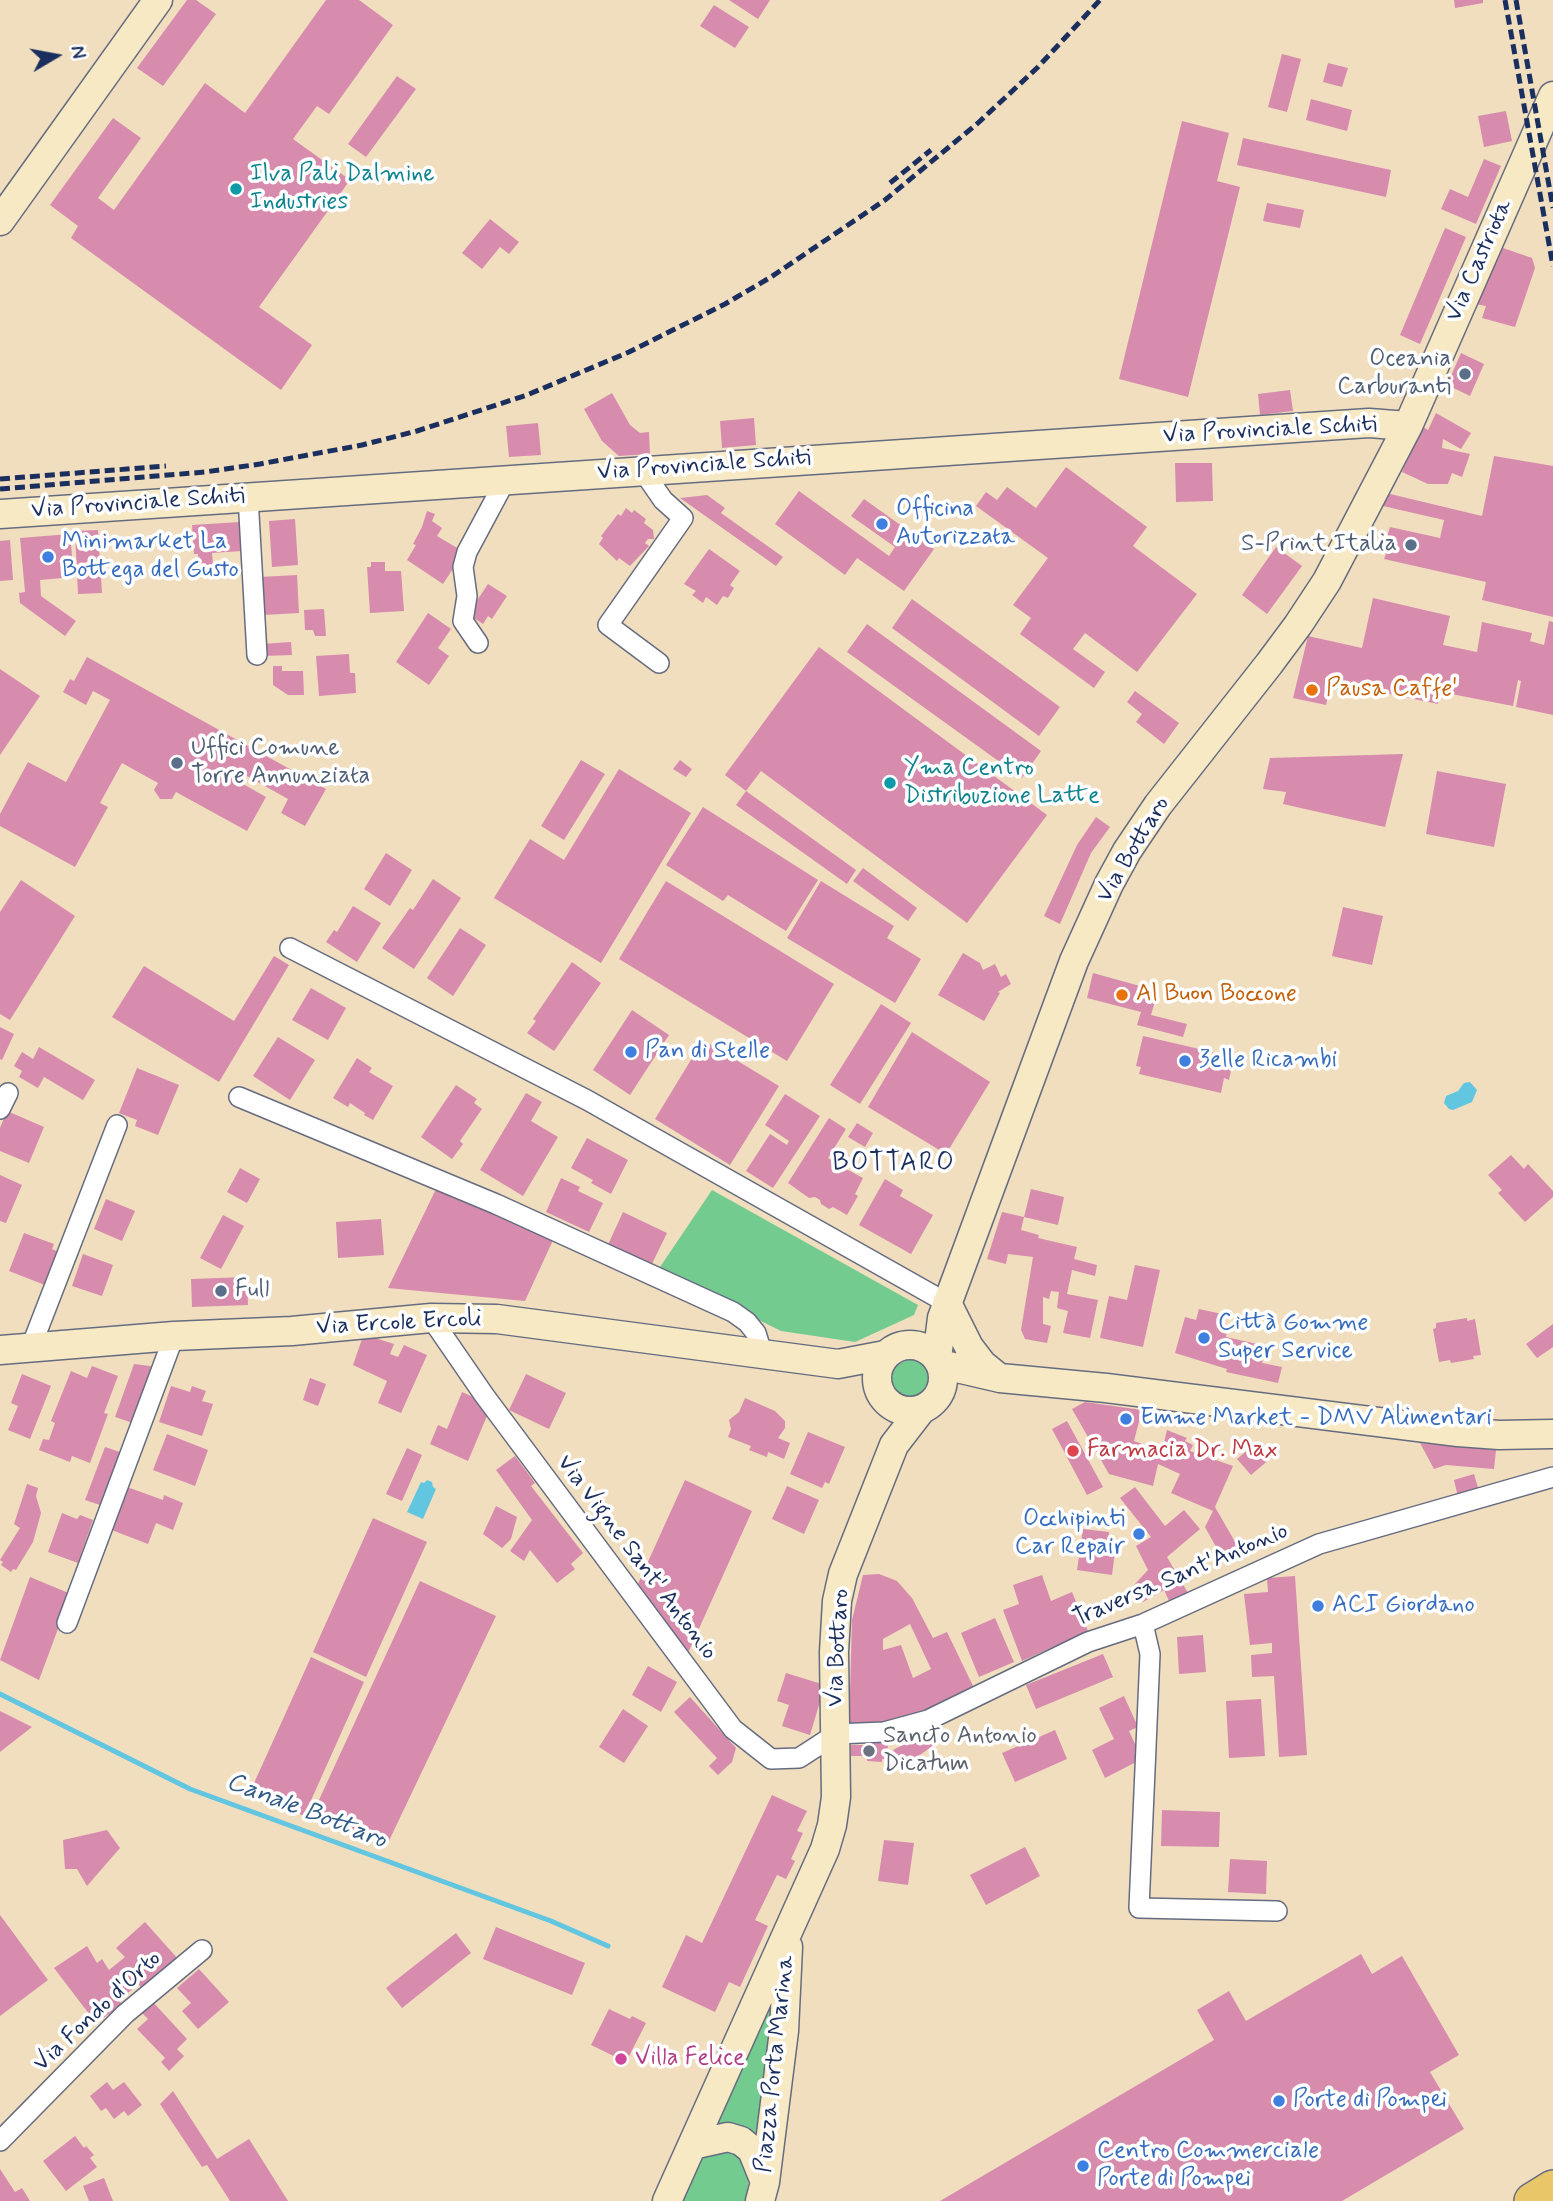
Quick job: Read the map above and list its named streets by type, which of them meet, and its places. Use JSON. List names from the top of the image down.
{
  "streets": {
    "street": [
      "Via Castriota",
      "Via Provinciale Schiti",
      "Via Bottaro",
      "Via Ercole Ercoli",
      "Via Vigne Sant' Antonio",
      "Traversa Sant'Antonio",
      "Via Fondo d'Orto",
      "Piazza Porta Marina"
    ]
  },
  "crossings": [
    ["Via Castriota", "Via Provinciale Schiti"],
    ["Via Castriota", "Via Bottaro"],
    ["Via Provinciale Schiti", "Via Bottaro"],
    ["Via Bottaro", "Via Ercole Ercoli"],
    ["Via Bottaro", "Via Vigne Sant' Antonio"],
    ["Via Bottaro", "Traversa Sant'Antonio"],
    ["Via Bottaro", "Piazza Porta Marina"],
    ["Via Ercole Ercoli", "Via Vigne Sant' Antonio"],
    ["Via Vigne Sant' Antonio", "Traversa Sant'Antonio"]
  ],
  "districts": ["BOTTARO"],
  "water": ["Canale Bottaro"],
  "places": [
    "Ilva Pali Dalmine Industries",
    "Oceania Carburanti",
    "Officina Autorizzata",
    "S-Print Italia",
    "Minimarket La Bottega del Gusto",
    "Pausa Caffe'",
    "Uffici Comune Torre Annunziata",
    "Yma Centro Distribuzione Latte",
    "Al Buon Boccone",
    "Pan di Stelle",
    "3elle Ricambi",
    "Full",
    "Città Gomme Super Service",
    "Emme Market - DMV Alimentari",
    "Farmacia Dr. Max",
    "Occhipinti Car Repair",
    "ACI Giordano",
    "Sancto Antonio Dicatum",
    "Villa Felice",
    "Porte di Pompei",
    "Centro Commerciale Porte di Pompei"
  ],
  "north": "right"
}
